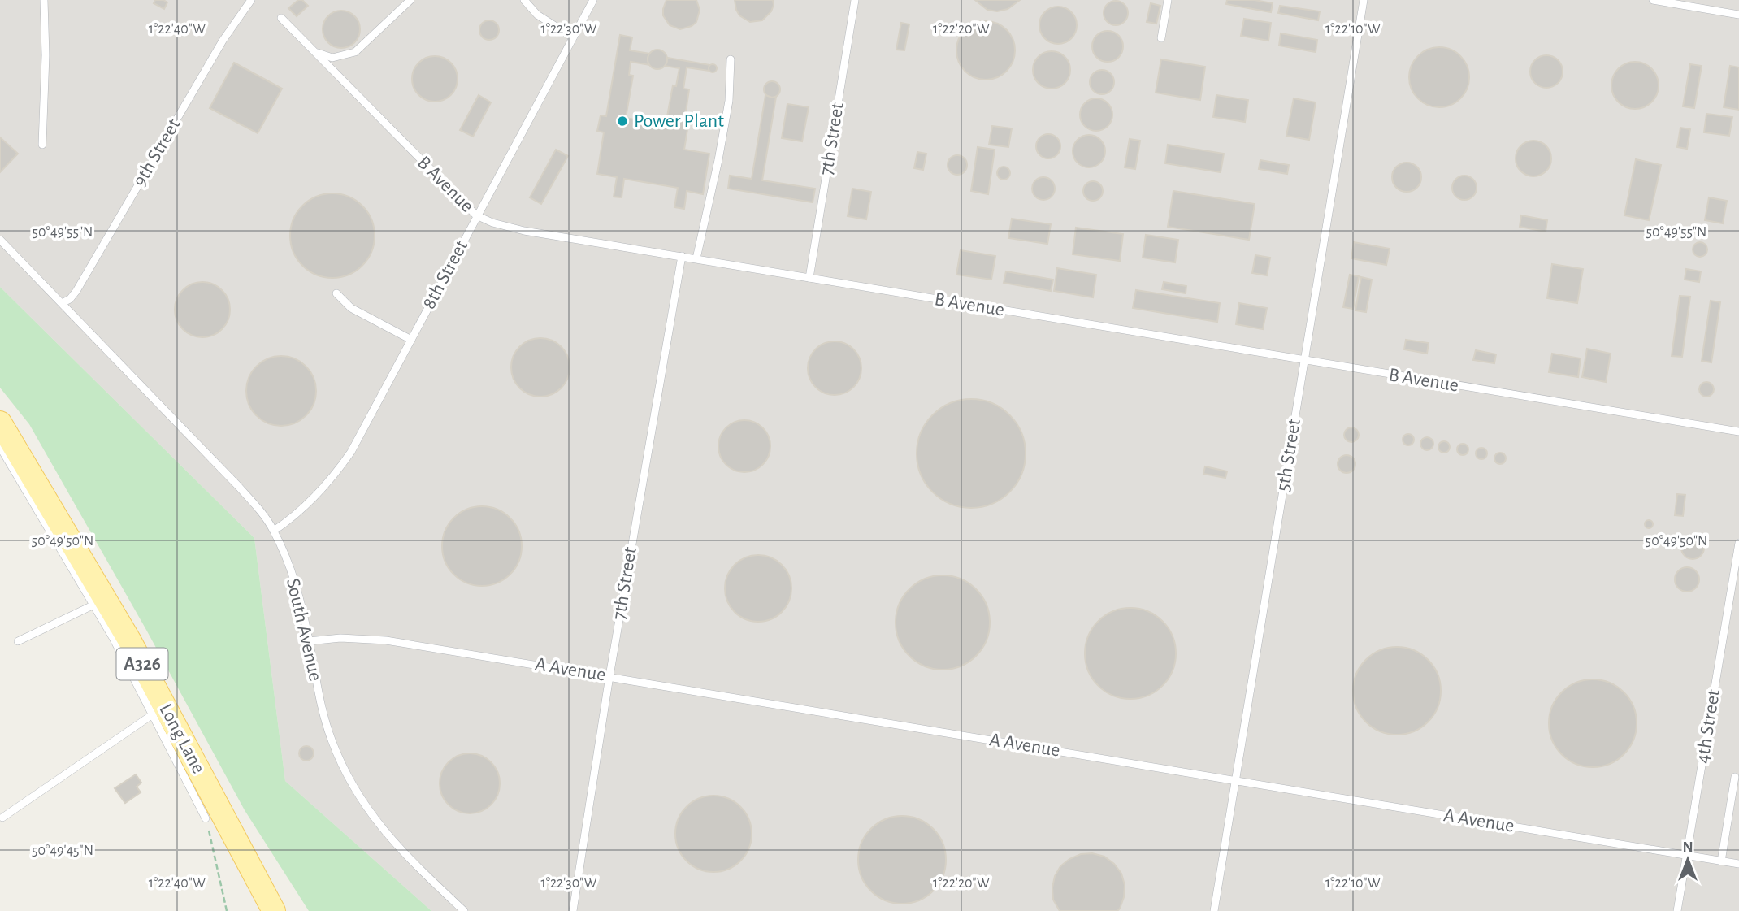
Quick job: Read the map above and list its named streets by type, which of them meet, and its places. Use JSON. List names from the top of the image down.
{
  "streets": {
    "main road": ["A326", "Long Lane"],
    "lane": [
      "7th Street",
      "9th Street",
      "B Avenue",
      "8th Street",
      "5th Street",
      "South Avenue",
      "A Avenue",
      "4th Street"
    ]
  },
  "crossings": [
    ["7th Street", "B Avenue"],
    ["7th Street", "A Avenue"],
    ["9th Street", "South Avenue"],
    ["B Avenue", "8th Street"],
    ["B Avenue", "5th Street"],
    ["8th Street", "South Avenue"],
    ["5th Street", "A Avenue"],
    ["South Avenue", "A Avenue"],
    ["A Avenue", "4th Street"]
  ],
  "places": ["Power Plant"],
  "north": "top",
  "coordinates": [
    "1°22'40\"W",
    "1°22'30\"W",
    "1°22'20\"W",
    "1°22'10\"W",
    "50°49'55\"N",
    "50°49'50\"N",
    "50°49'45\"N"
  ]
}
